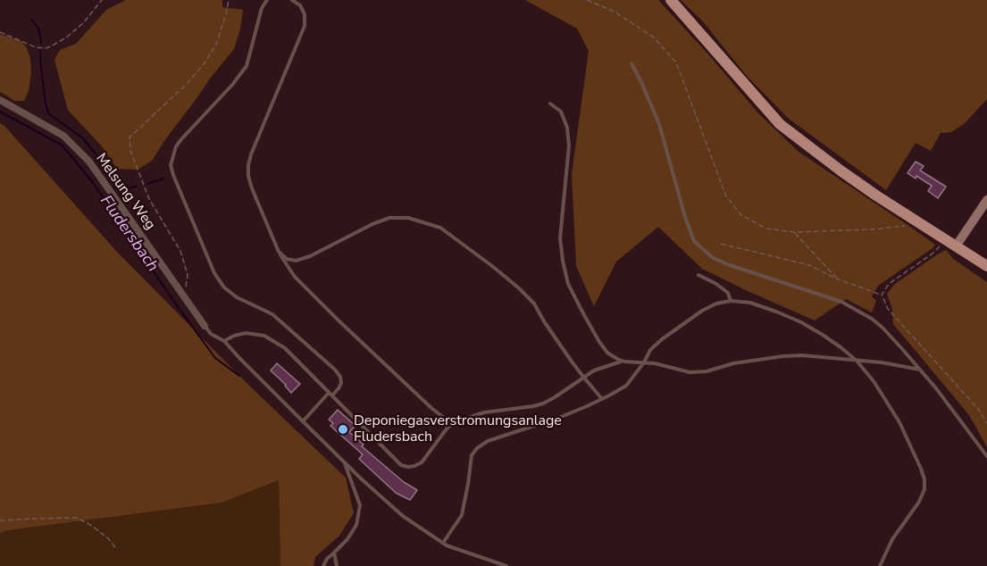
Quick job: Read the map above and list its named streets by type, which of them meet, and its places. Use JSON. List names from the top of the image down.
{
  "streets": {
    "street": ["Melsung Weg"]
  },
  "water": ["Fludersbach"],
  "places": ["Deponiegasverstromungsanlage Fludersbach"]
}
